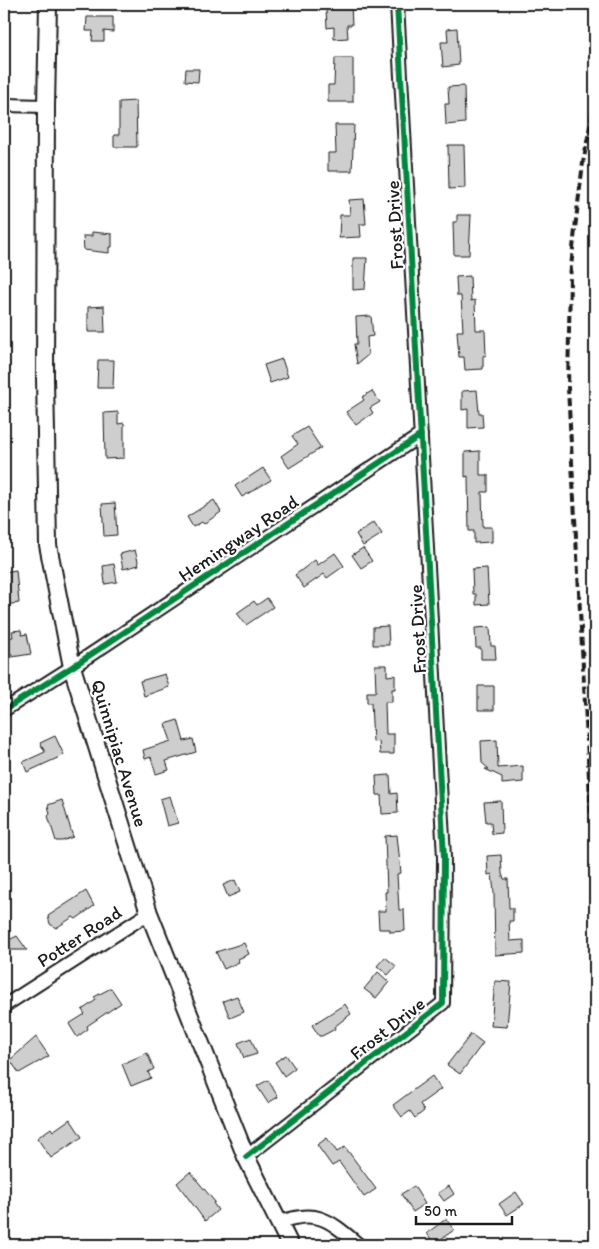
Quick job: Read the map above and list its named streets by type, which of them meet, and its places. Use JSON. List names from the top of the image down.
{
  "streets": {
    "main road": ["Quinnipiac Avenue"],
    "street": ["Frost Drive", "Hemingway Road", "Potter Road"]
  },
  "crossings": [
    ["Frost Drive", "Hemingway Road"],
    ["Frost Drive", "Quinnipiac Avenue"],
    ["Hemingway Road", "Quinnipiac Avenue"],
    ["Quinnipiac Avenue", "Potter Road"]
  ],
  "scale_bar": "50 m"
}
